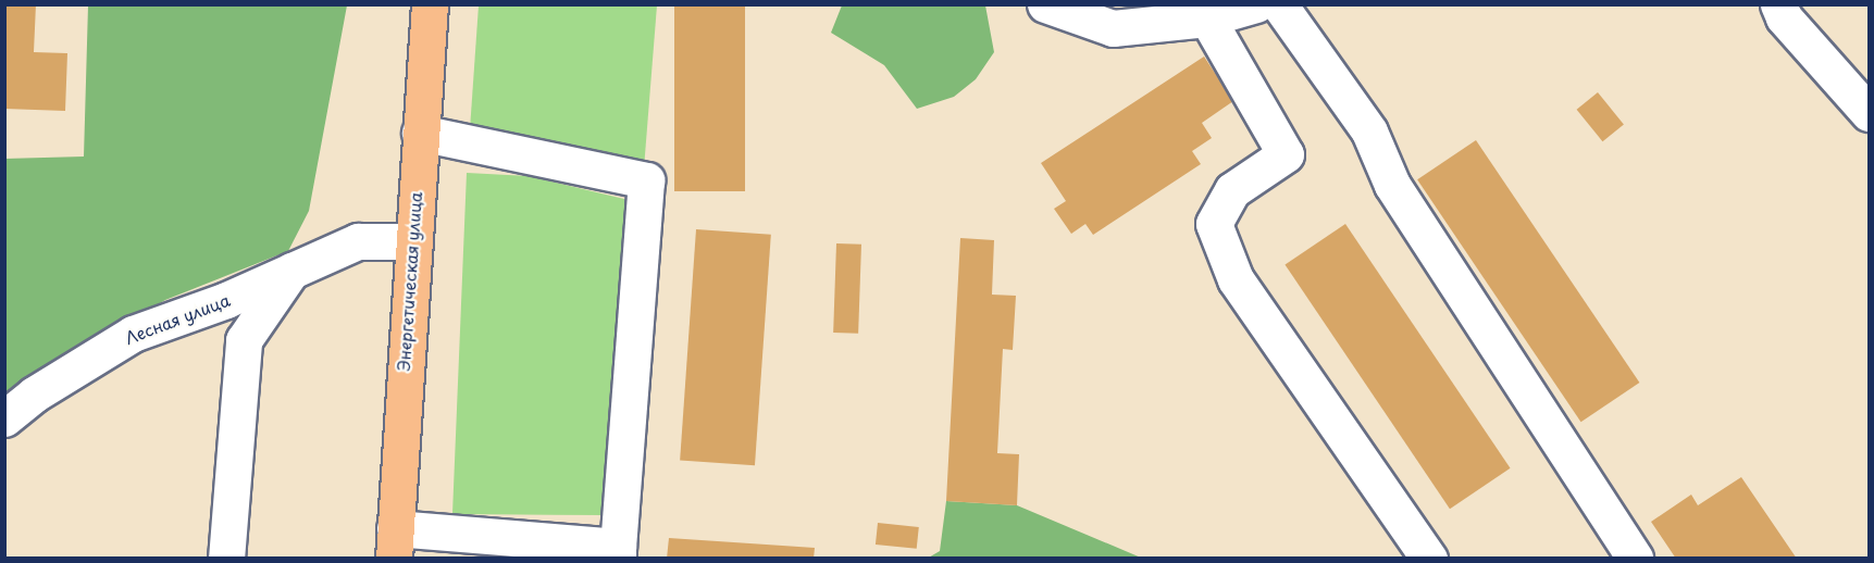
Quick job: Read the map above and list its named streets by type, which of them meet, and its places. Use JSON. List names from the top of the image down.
{
  "streets": {
    "main road": ["Энергетическая улица"],
    "street": ["Лесная улица"]
  },
  "crossings": [
    ["Энергетическая улица", "Лесная улица"]
  ]
}
